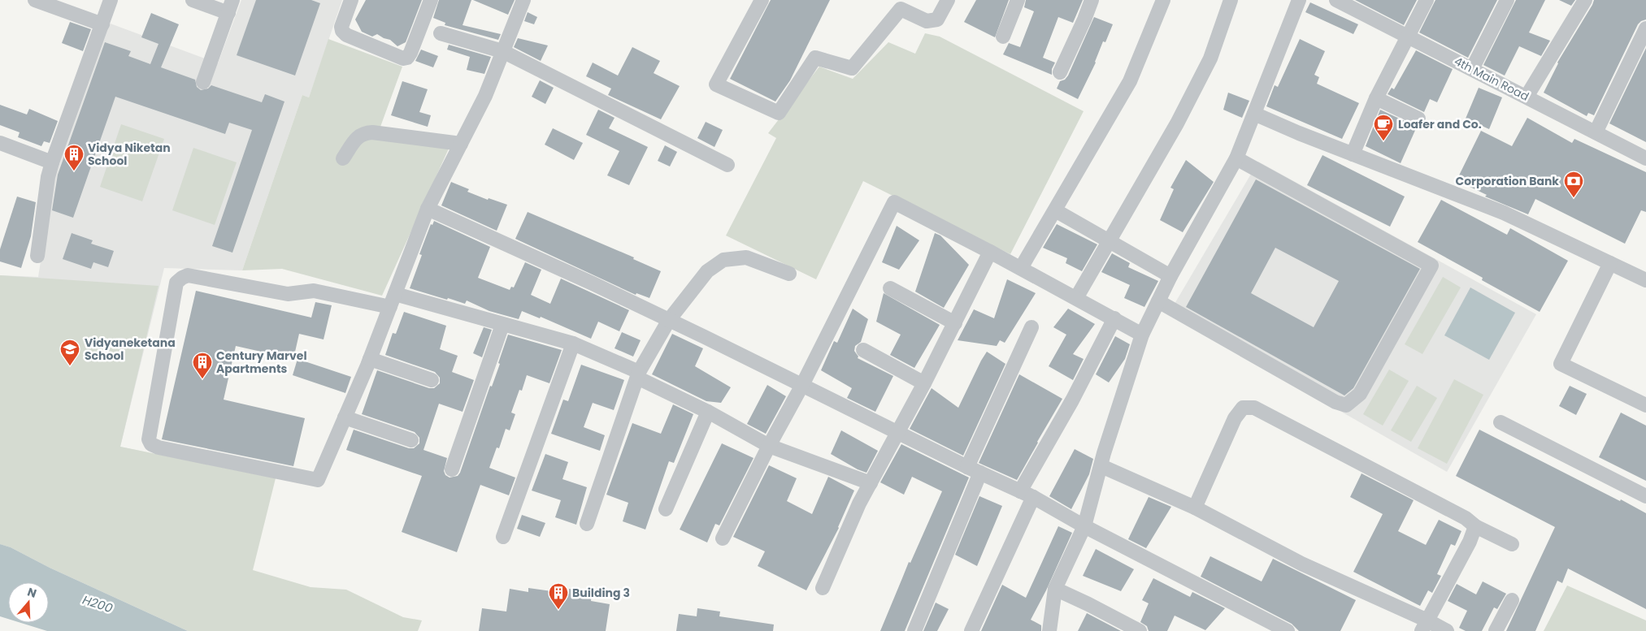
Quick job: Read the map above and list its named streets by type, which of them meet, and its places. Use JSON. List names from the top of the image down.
{
  "streets": {
    "street": ["4th Main Road"]
  },
  "water": ["H200"],
  "places": {
    "cafe": ["Loafer and Co."],
    "building": ["Vidya Niketan School", "Century Marvel Apartments", "Building 3"],
    "bank": ["Corporation Bank"],
    "school or university": ["Vidyaneketana School"]
  },
  "north": "top"
}
